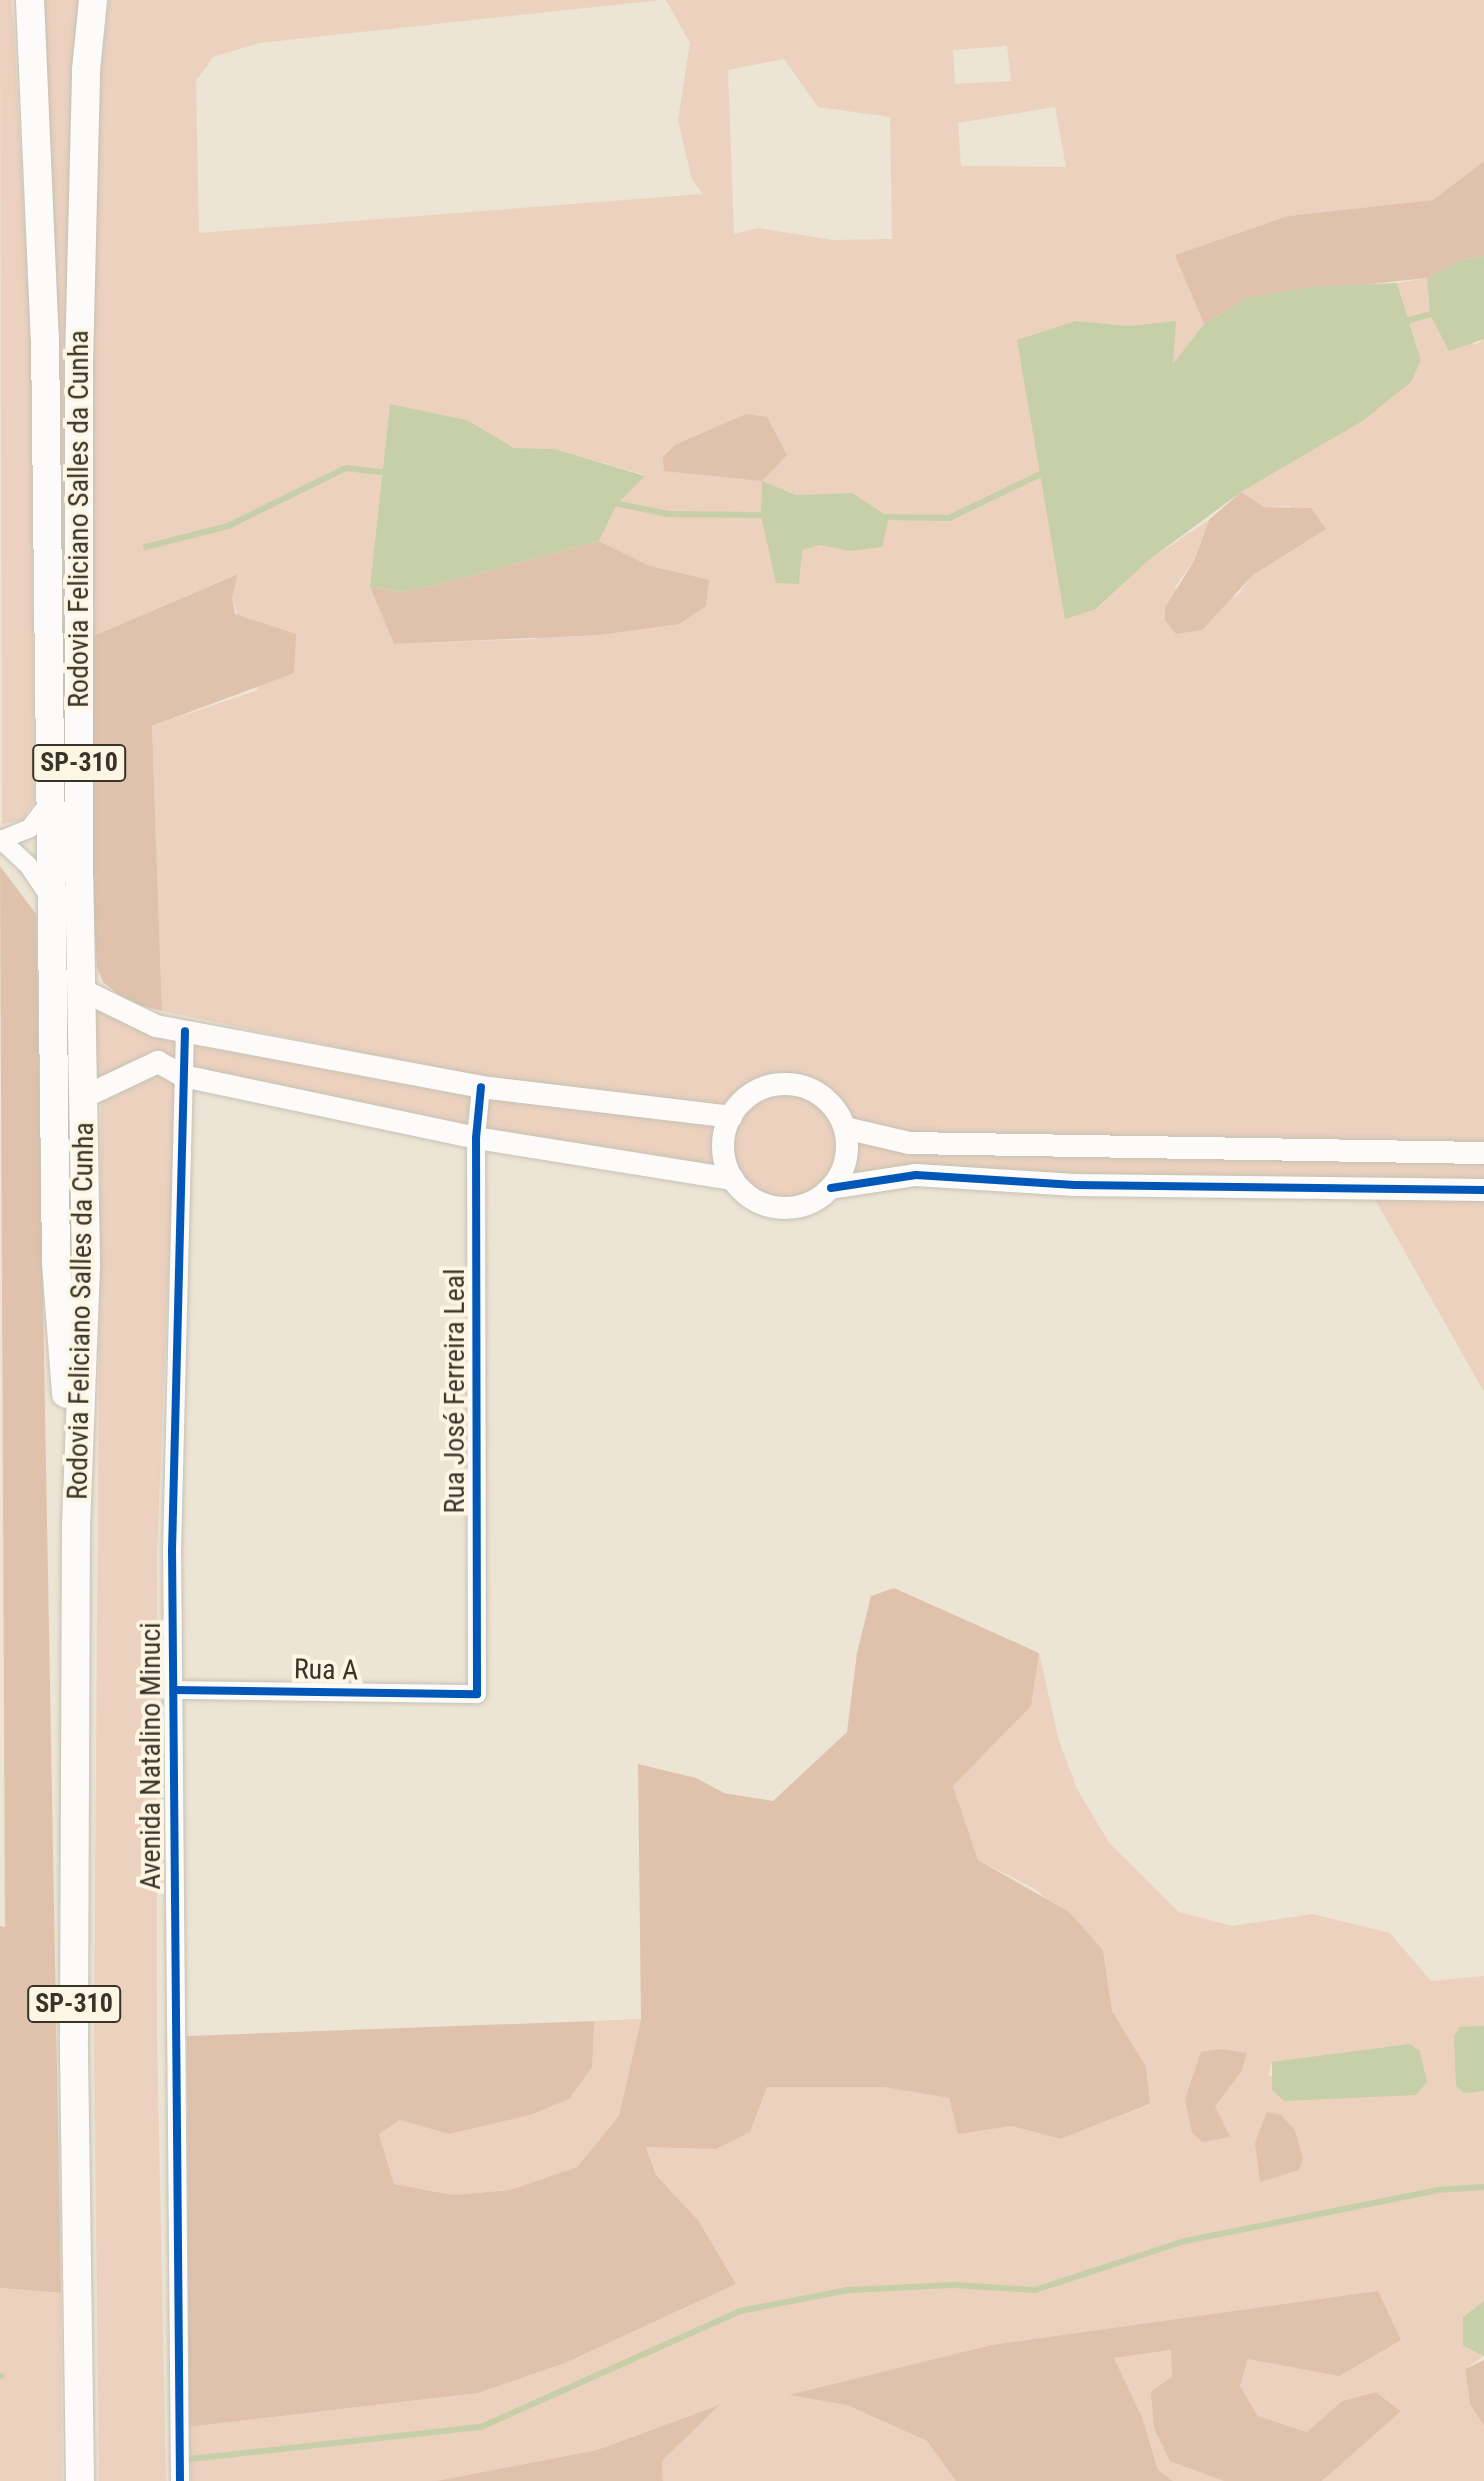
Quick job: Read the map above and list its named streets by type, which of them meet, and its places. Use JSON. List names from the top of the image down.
{
  "streets": {
    "main road": ["Rodovia Feliciano Salles da Cunha", "SP-310"],
    "street": ["Rua José Ferreira Leal", "Rua A", "Avenida Natalino Minuci"]
  },
  "crossings": [
    ["Rodovia Feliciano Salles da Cunha", "SP-310"],
    ["Rua José Ferreira Leal", "Rua A"],
    ["Rua A", "Avenida Natalino Minuci"]
  ]
}
